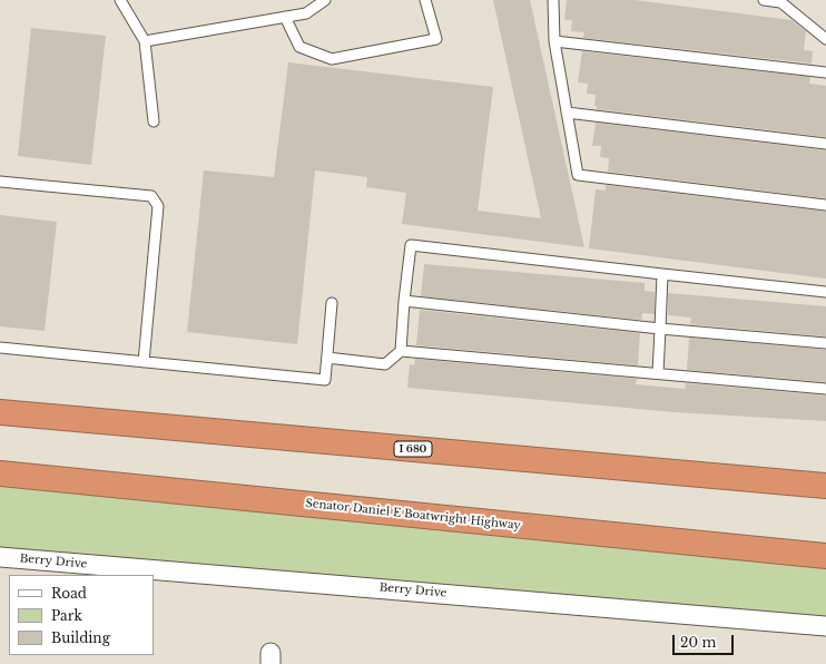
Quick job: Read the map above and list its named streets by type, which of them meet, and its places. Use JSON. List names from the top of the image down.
{
  "streets": {
    "highway": ["I 680", "Senator Daniel E Boatwright Highway"],
    "street": ["Berry Drive"]
  },
  "legend": ["Road", "Park", "Building"],
  "scale_bar": "20 m"
}
